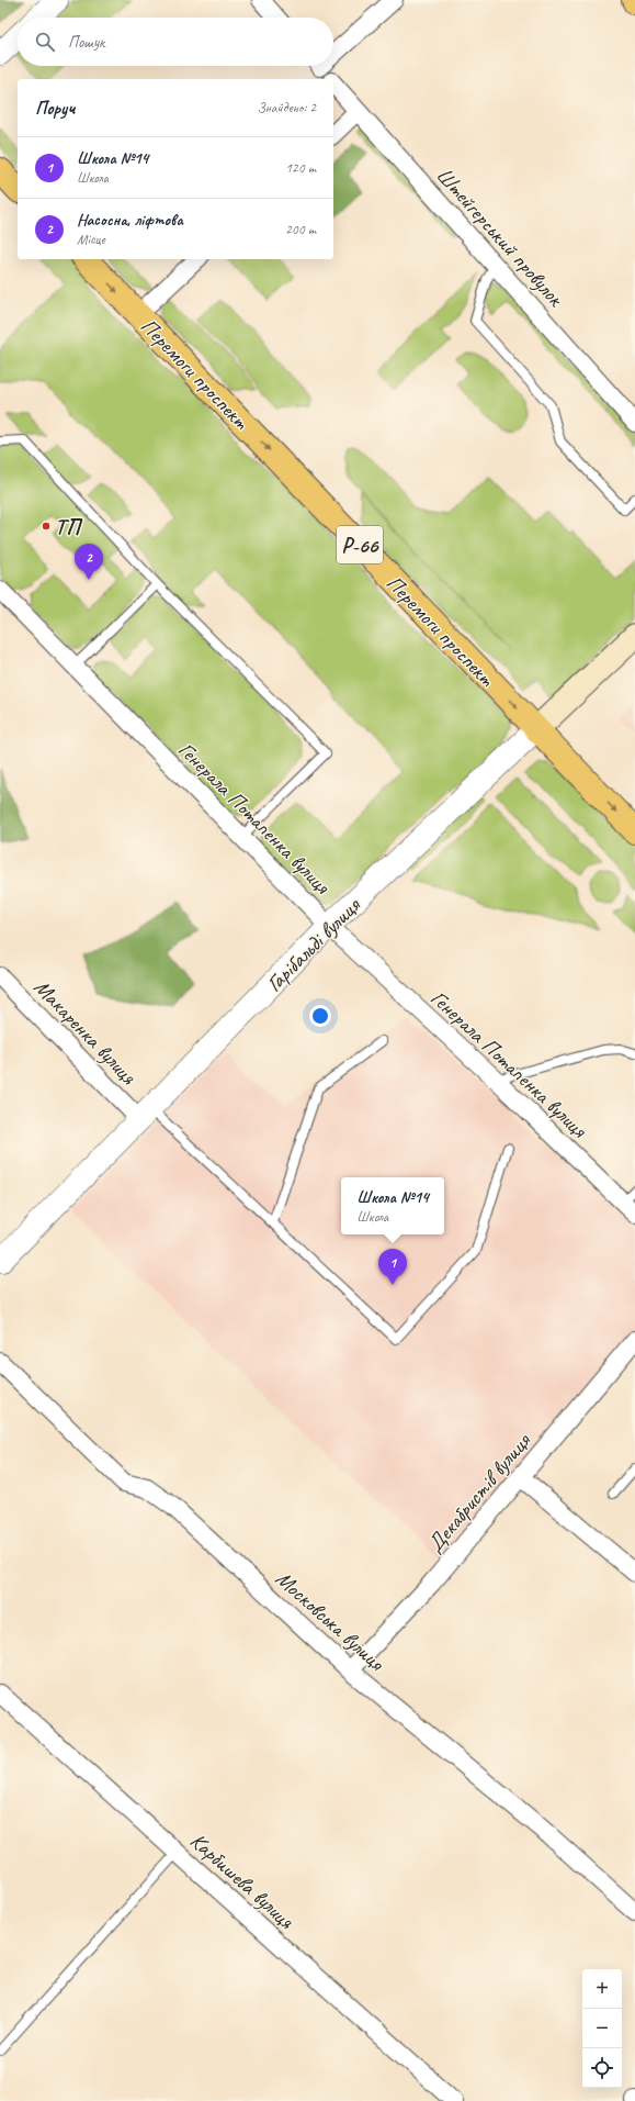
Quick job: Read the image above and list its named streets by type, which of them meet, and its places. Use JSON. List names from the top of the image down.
{
  "streets": {
    "main road": ["Перемоги проспект", "Р-66", "Гарібальді вулиця"],
    "street": [
      "Штейгерський провулок",
      "Генерала Потапенка вулиця",
      "Макаренка вулиця",
      "Декабристів вулиця",
      "Московська вулиця",
      "Карбишева вулиця"
    ]
  },
  "crossings": [
    ["Перемоги проспект", "Гарібальді вулиця"],
    ["Генерала Потапенка вулиця", "Гарібальді вулиця"],
    ["Гарібальді вулиця", "Макаренка вулиця"],
    ["Декабристів вулиця", "Московська вулиця"]
  ],
  "one_way": ["Перемоги проспект"],
  "places": ["ТП"],
  "page": {
    "search": "Пошук",
    "heading": ["Поруч", "Знайдено: 2"],
    "list": [
      {
        "mark": "1",
        "name": "Школа №14",
        "note": "Школа",
        "value": "120 m"
      },
      {
        "mark": "2",
        "name": "Насосна, ліфтова",
        "note": "Місце",
        "value": "200 m"
      }
    ],
    "pins": ["2", "1"],
    "popup": ["Школа №14", "Школа"],
    "map_buttons": ["+", "−"]
  }
}
